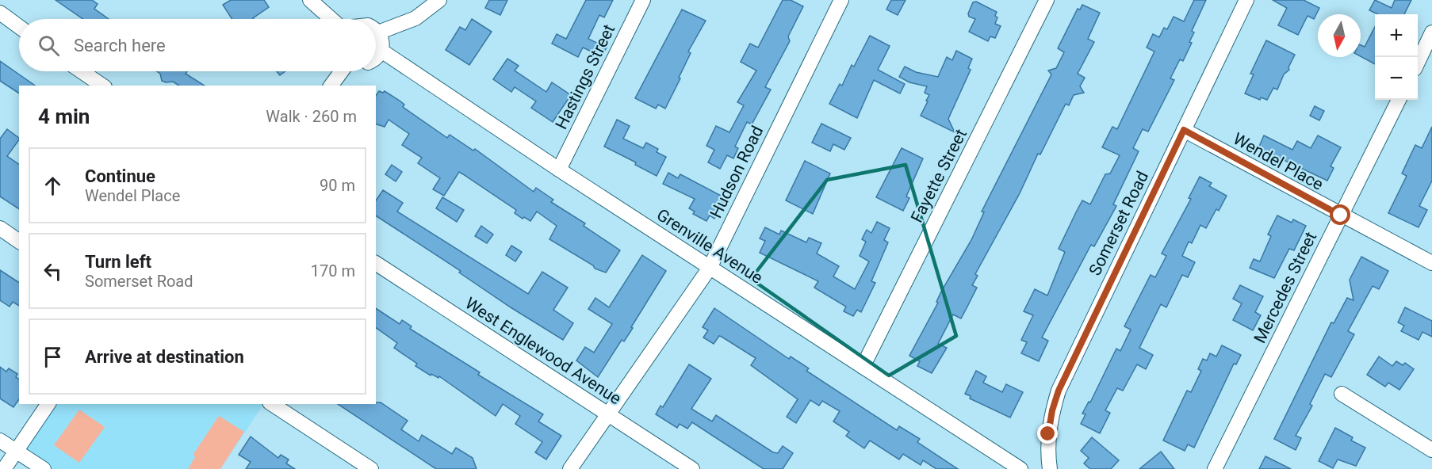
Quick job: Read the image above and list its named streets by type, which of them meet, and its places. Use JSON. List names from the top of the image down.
{
  "streets": {
    "street": [
      "Hastings Street",
      "Wendel Place",
      "Hudson Road",
      "Fayette Street",
      "Somerset Road",
      "Grenville Avenue",
      "Mercedes Street",
      "West Englewood Avenue"
    ]
  },
  "crossings": [
    ["Hastings Street", "Grenville Avenue"],
    ["Wendel Place", "Somerset Road"],
    ["Wendel Place", "Mercedes Street"],
    ["Hudson Road", "Grenville Avenue"],
    ["Hudson Road", "West Englewood Avenue"],
    ["Fayette Street", "Grenville Avenue"]
  ],
  "north": "bottom",
  "page": {
    "map_buttons": ["+", "−"],
    "search": "Search here",
    "heading": ["4 min", "Walk · 260 m"],
    "list": [
      ["Continue", "Wendel Place", "90 m"],
      ["Turn left", "Somerset Road", "170 m"],
      "Arrive at destination"
    ]
  }
}
